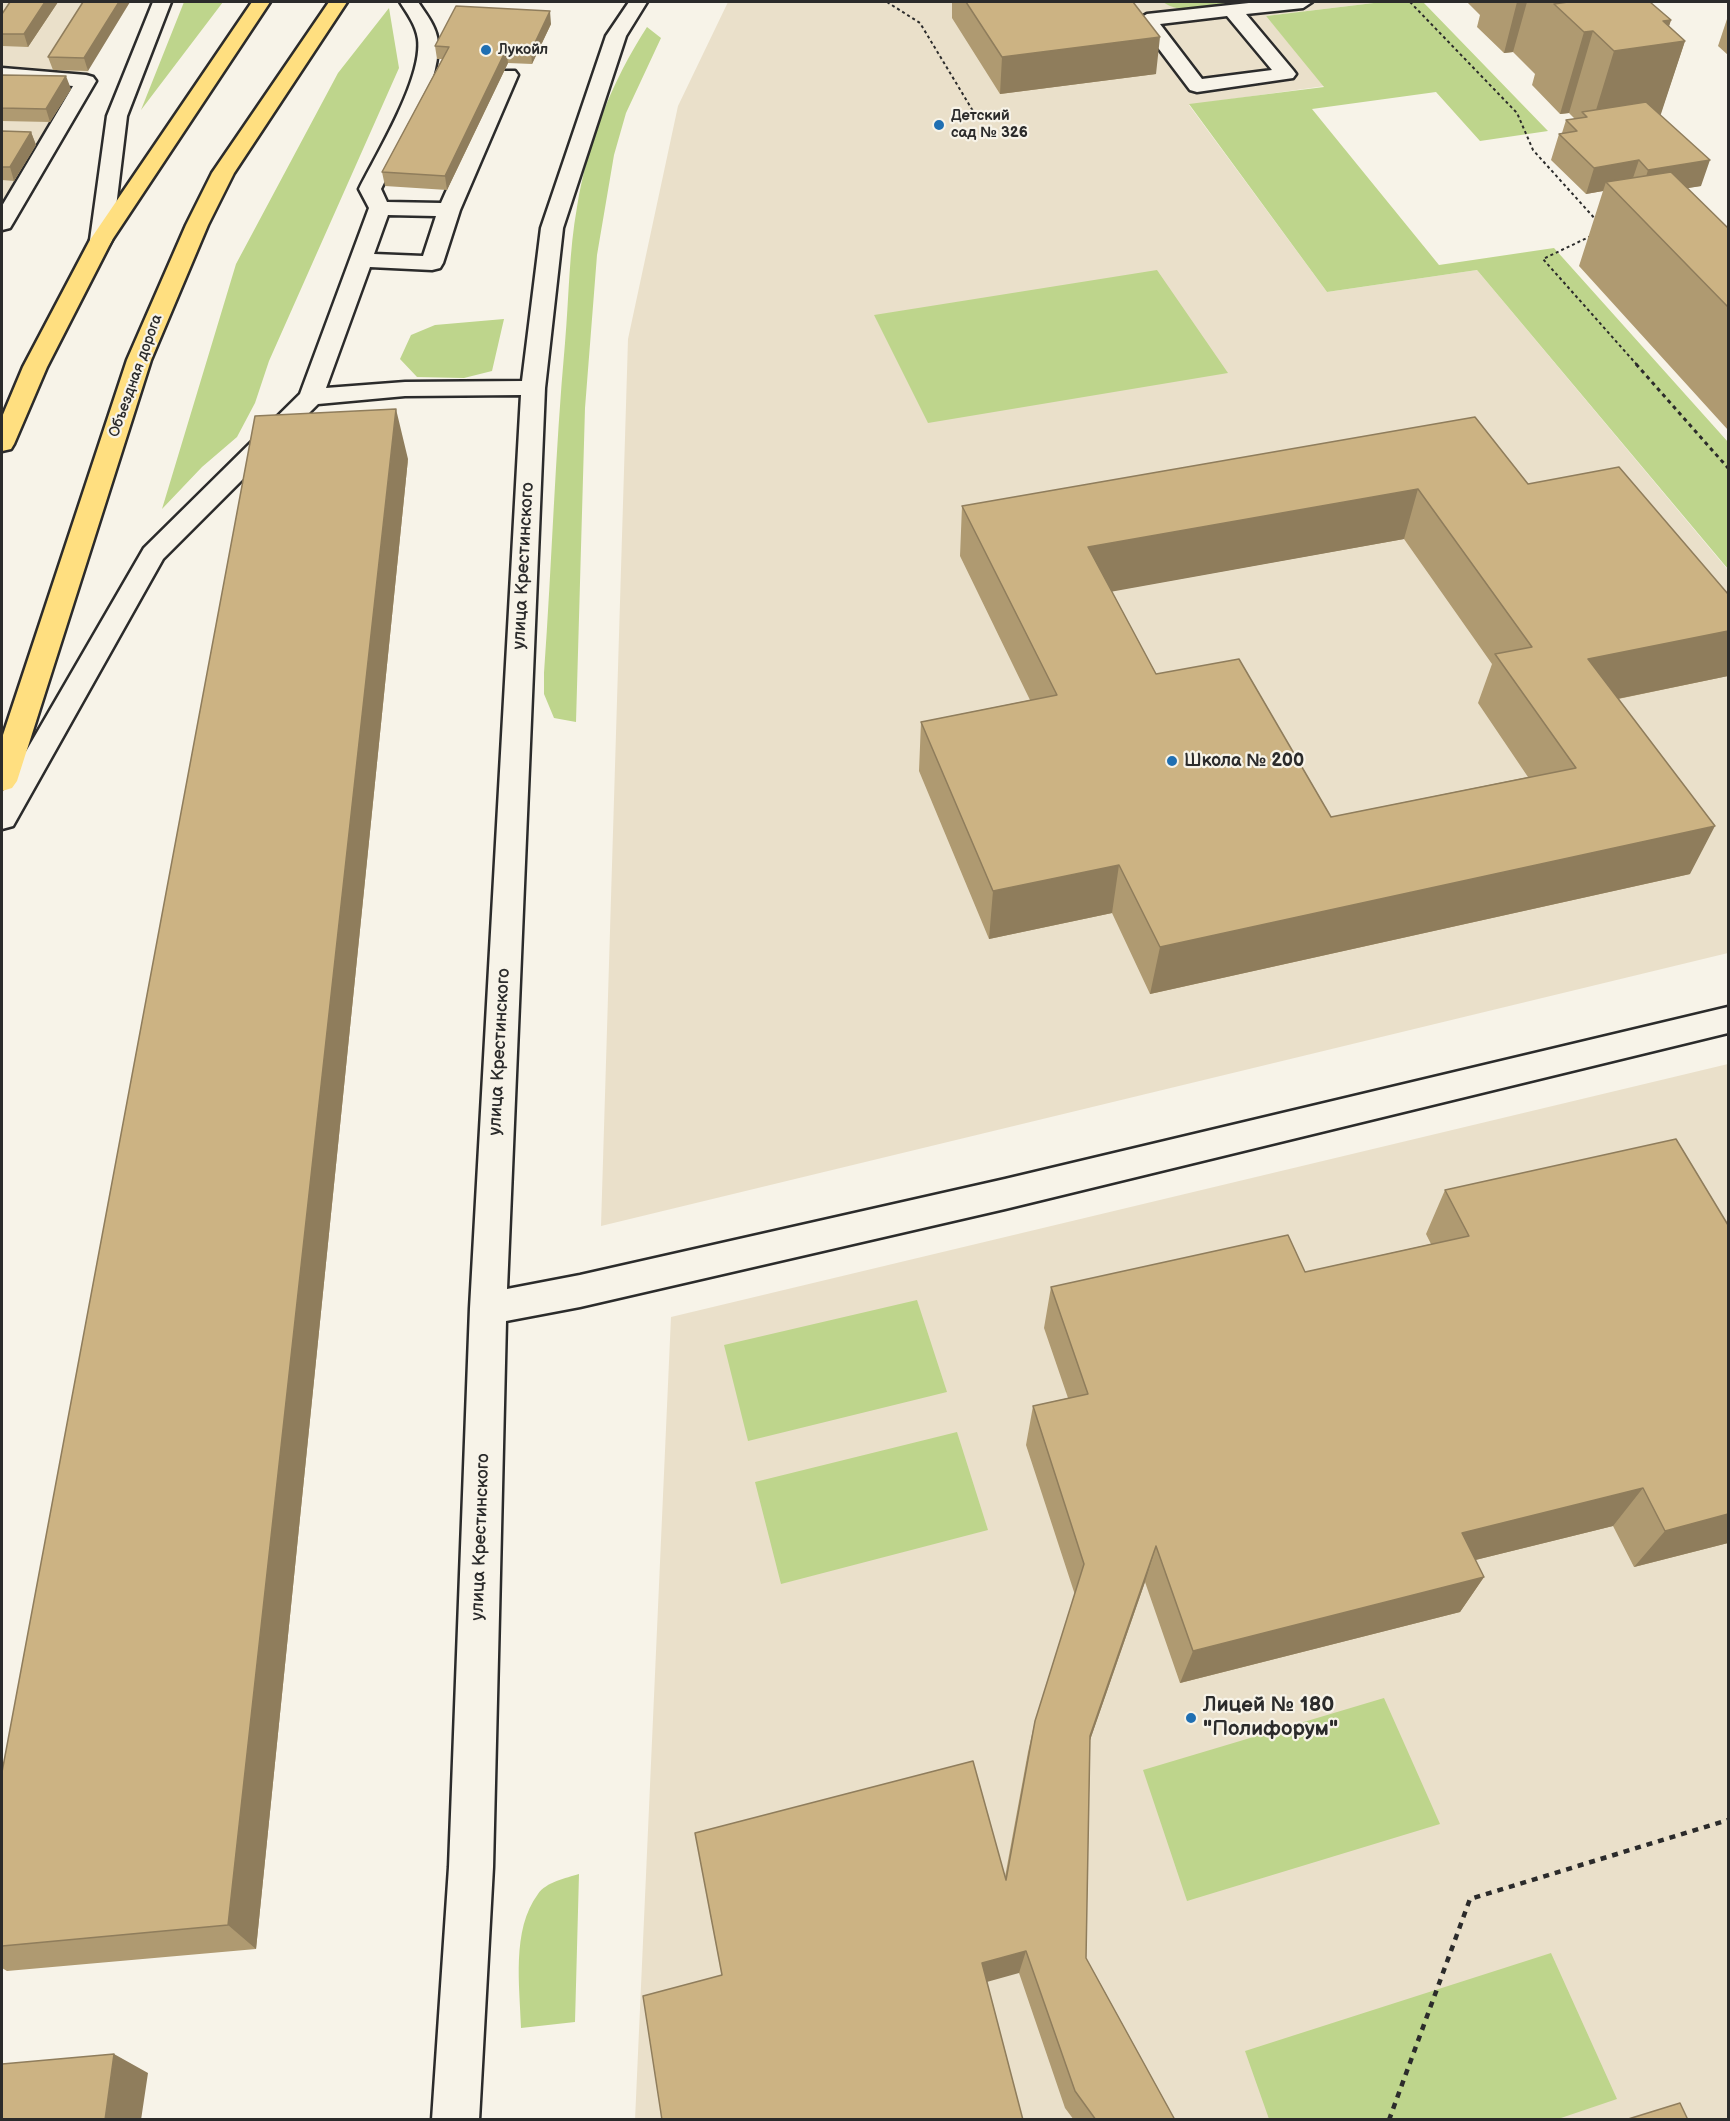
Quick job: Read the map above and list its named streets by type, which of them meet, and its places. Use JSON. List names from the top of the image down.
{
  "streets": {
    "main road": ["Объездная дорога"],
    "street": ["улица Крестинского"]
  },
  "places": [
    "Лукойл",
    "Детский сад № 326",
    "Школа № 200",
    "Лицей № 180 \"Полифорум\""
  ]
}
